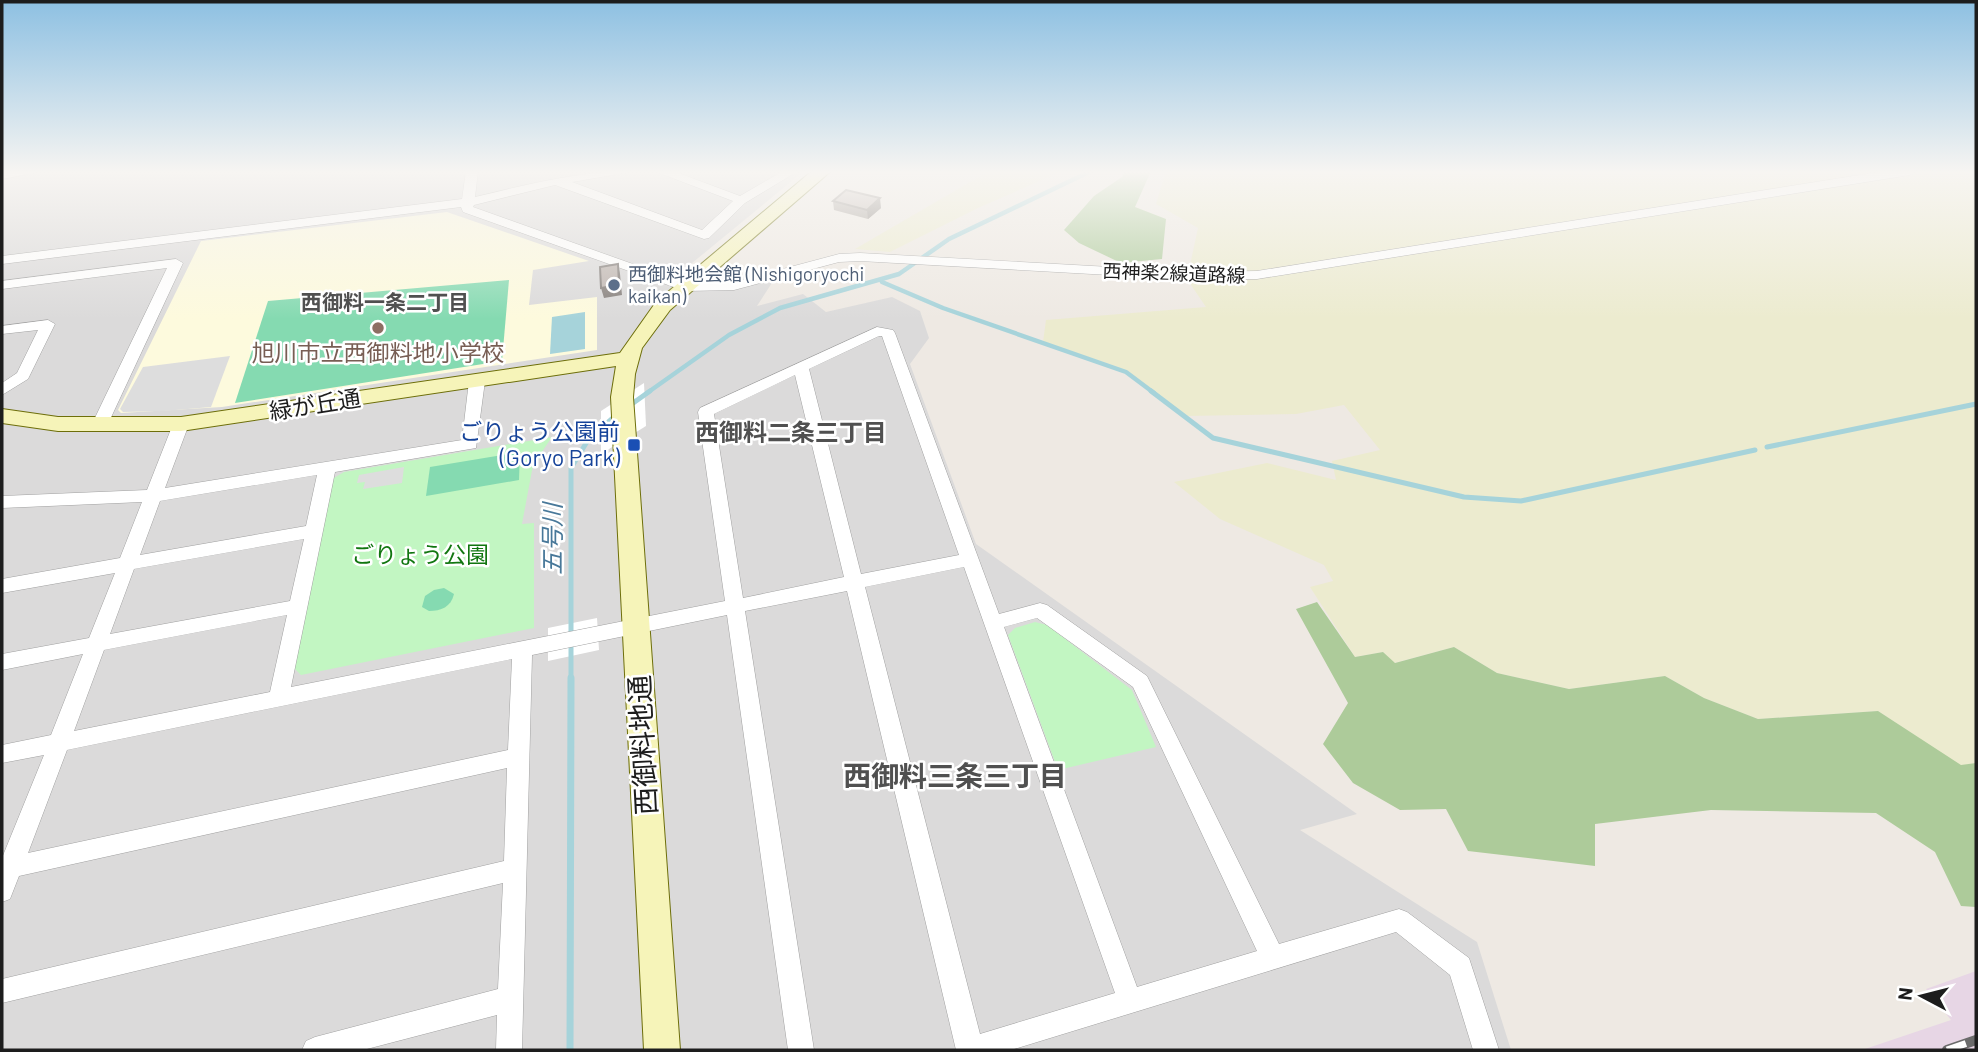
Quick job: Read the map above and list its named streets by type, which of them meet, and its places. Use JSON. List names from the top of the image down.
{
  "streets": {
    "street": ["西神楽2線道路線", "緑が丘通", "西御料地通"]
  },
  "crossings": [
    ["緑が丘通", "西御料地通"]
  ],
  "districts": ["西御料一条二丁目", "西御料二条三丁目", "西御料三条三丁目"],
  "water": ["五号川"],
  "parks": ["ごりょう公園"],
  "places": {
    "other": ["西御料地会館 (Nishigoryochi kaikan)", "旭川市立西御料地小学校"],
    "transit": ["ごりょう公園前 (Goryo Park)"]
  },
  "north": "left"
}
